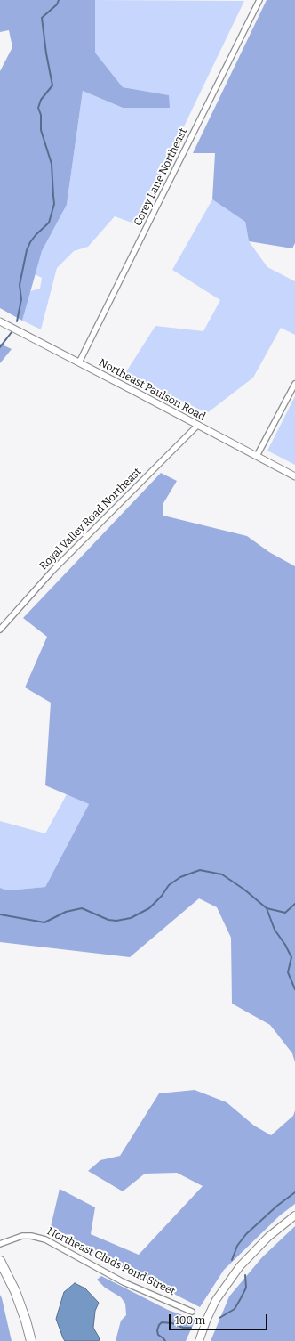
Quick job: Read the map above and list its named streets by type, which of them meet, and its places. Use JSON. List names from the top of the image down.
{
  "streets": {
    "street": [
      "Corey Lane Northeast",
      "Northeast Paulson Road",
      "Royal Valley Road Northeast",
      "Northeast Gluds Pond Street"
    ]
  },
  "crossings": [
    ["Corey Lane Northeast", "Northeast Paulson Road"],
    ["Northeast Paulson Road", "Royal Valley Road Northeast"]
  ],
  "scale_bar": "100 m"
}
